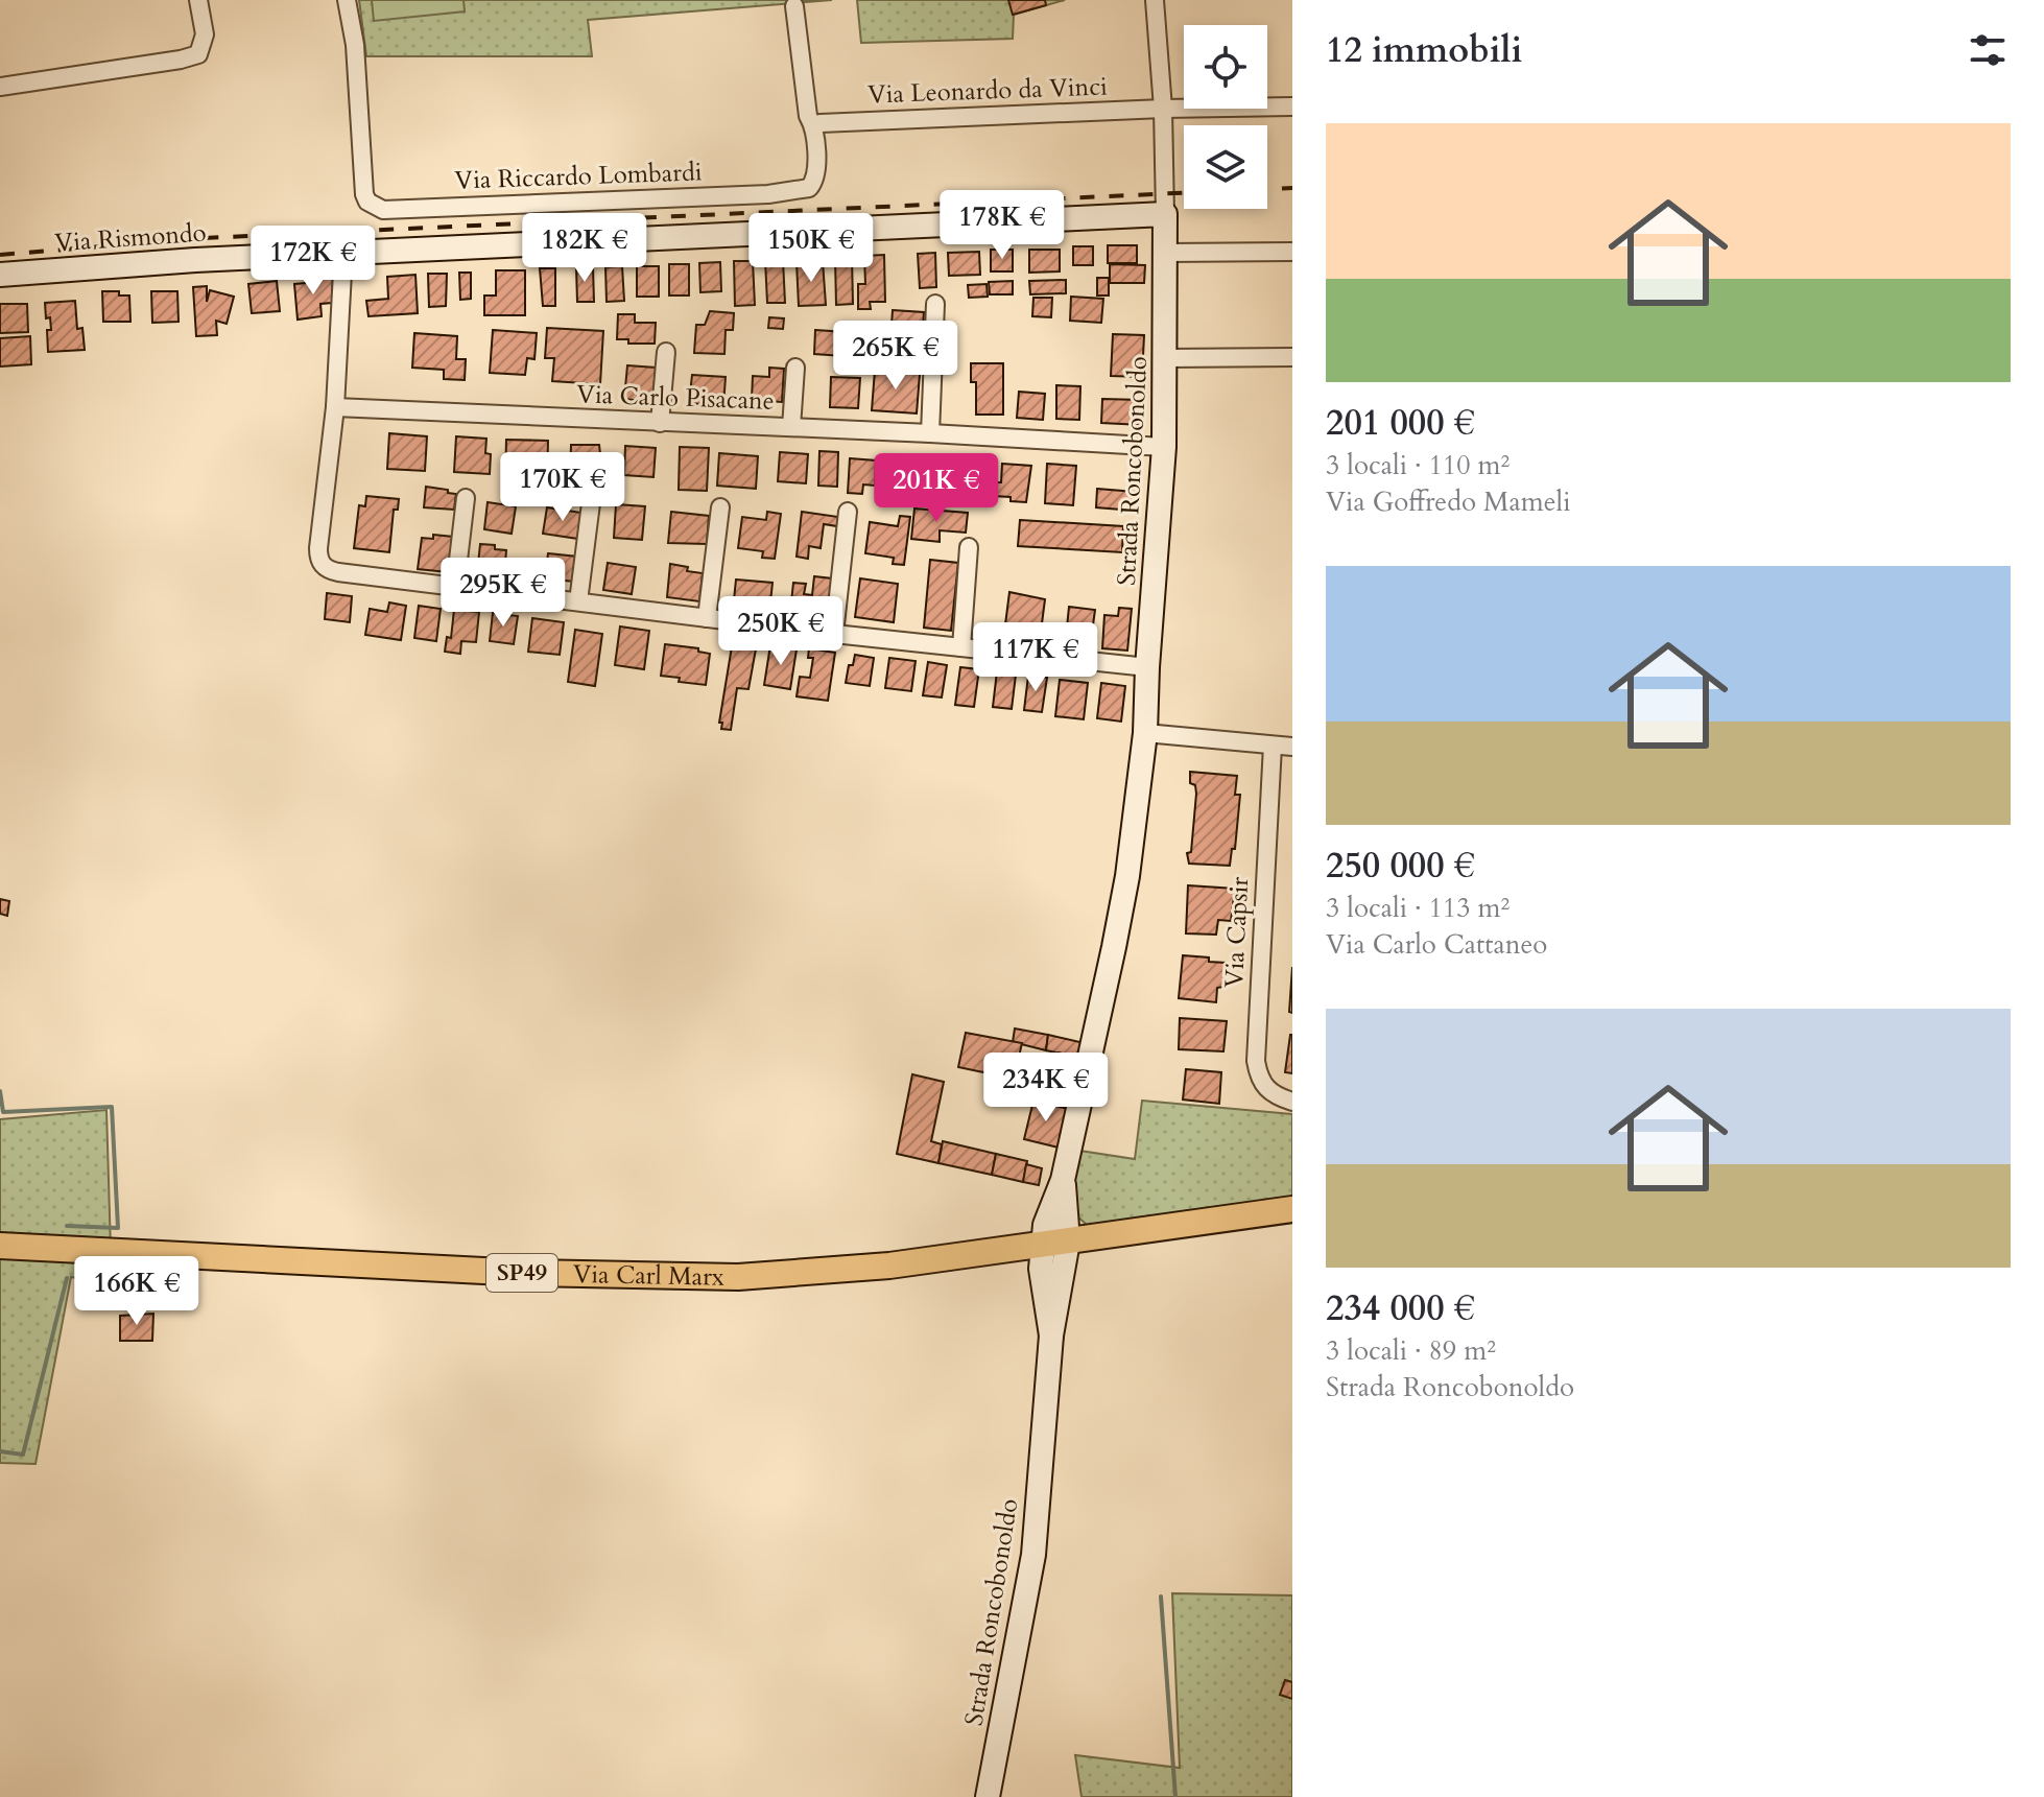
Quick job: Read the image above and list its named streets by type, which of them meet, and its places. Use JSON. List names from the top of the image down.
{
  "streets": {
    "main road": ["SP49", "Via Carl Marx"],
    "street": [
      "Via Leonardo da Vinci",
      "Via Riccardo Lombardi",
      "Via Rismondo",
      "Via Carlo Pisacane",
      "Strada Roncobonoldo",
      "Via Capsir"
    ]
  },
  "crossings": [
    ["Via Leonardo da Vinci", "Via Riccardo Lombardi"],
    ["Via Leonardo da Vinci", "Strada Roncobonoldo"],
    ["Via Rismondo", "Strada Roncobonoldo"],
    ["Via Carlo Pisacane", "Strada Roncobonoldo"],
    ["Strada Roncobonoldo", "Via Carl Marx"]
  ],
  "page": {
    "heading": "12 immobili",
    "list": [
      {
        "name": "201 000 €",
        "note": "3 locali · 110 m² · Via Goffredo Mameli"
      },
      {
        "name": "250 000 €",
        "note": "3 locali · 113 m² · Via Carlo Cattaneo"
      },
      {
        "name": "234 000 €",
        "note": "3 locali · 89 m² · Strada Roncobonoldo"
      }
    ],
    "price": [
      "178K €",
      "182K €",
      "150K €",
      "172K €",
      "265K €",
      "170K €",
      "201K €",
      "295K €",
      "250K €",
      "117K €",
      "234K €",
      "166K €"
    ]
  }
}
